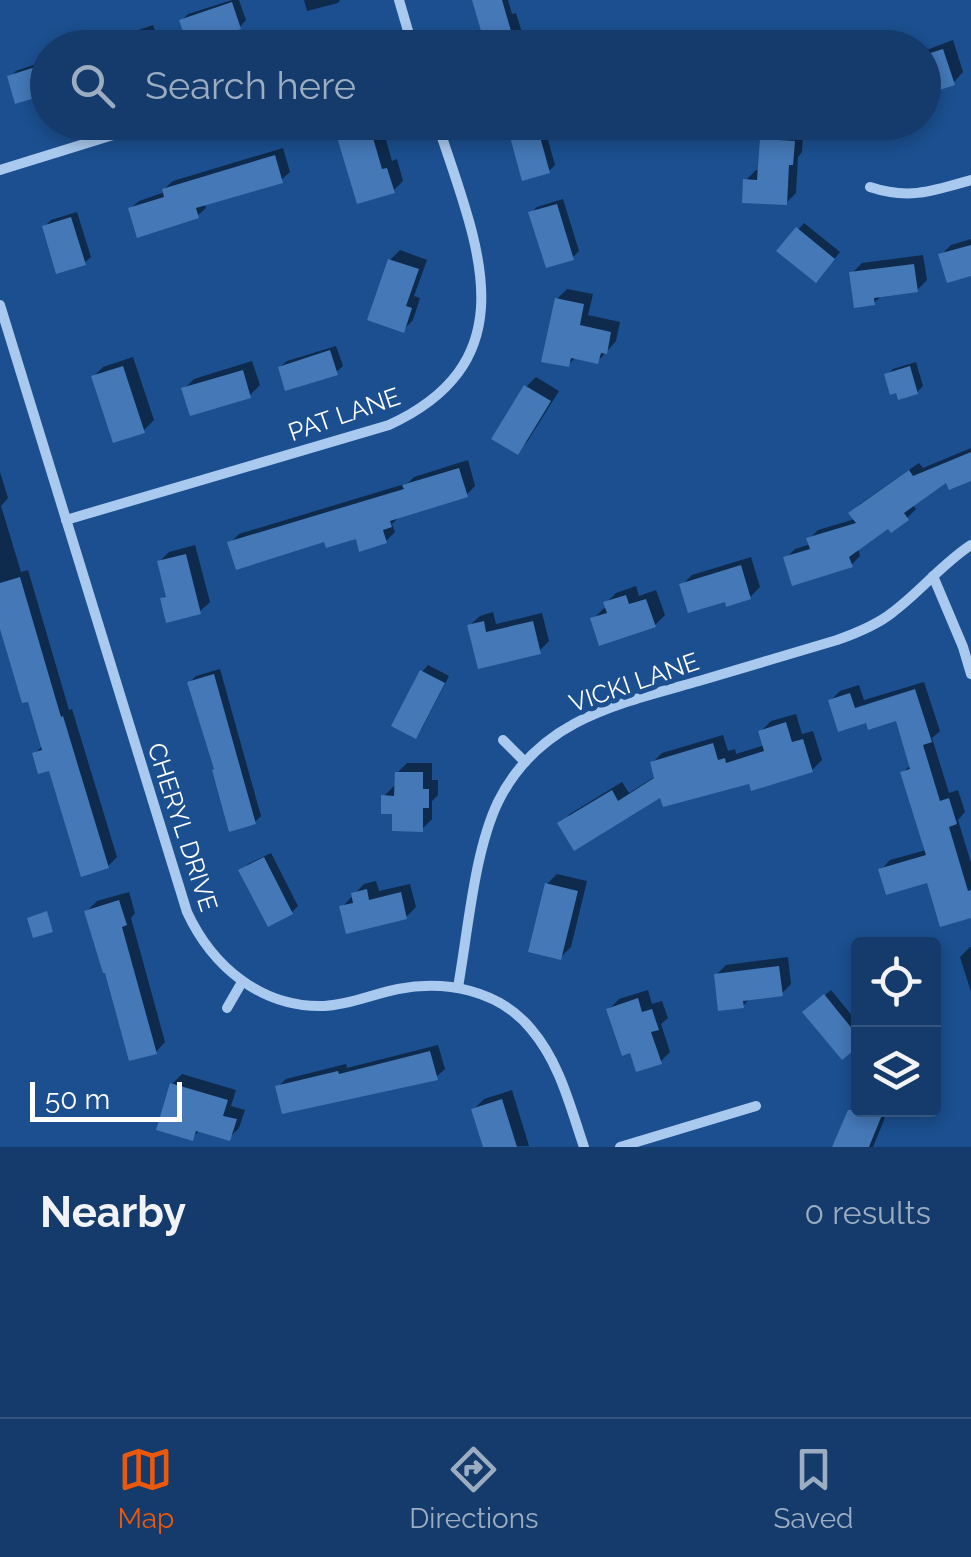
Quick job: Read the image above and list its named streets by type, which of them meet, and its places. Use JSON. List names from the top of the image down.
{
  "streets": {
    "street": ["PAT LANE", "VICKI LANE", "CHERYL DRIVE"]
  },
  "crossings": [
    ["PAT LANE", "CHERYL DRIVE"],
    ["VICKI LANE", "CHERYL DRIVE"]
  ],
  "scale_bar": "50 m",
  "page": {
    "search": "Search here",
    "scale": "50 m",
    "heading": ["Nearby", "0 results"],
    "nav": ["Map", "Directions", "Saved"]
  }
}
